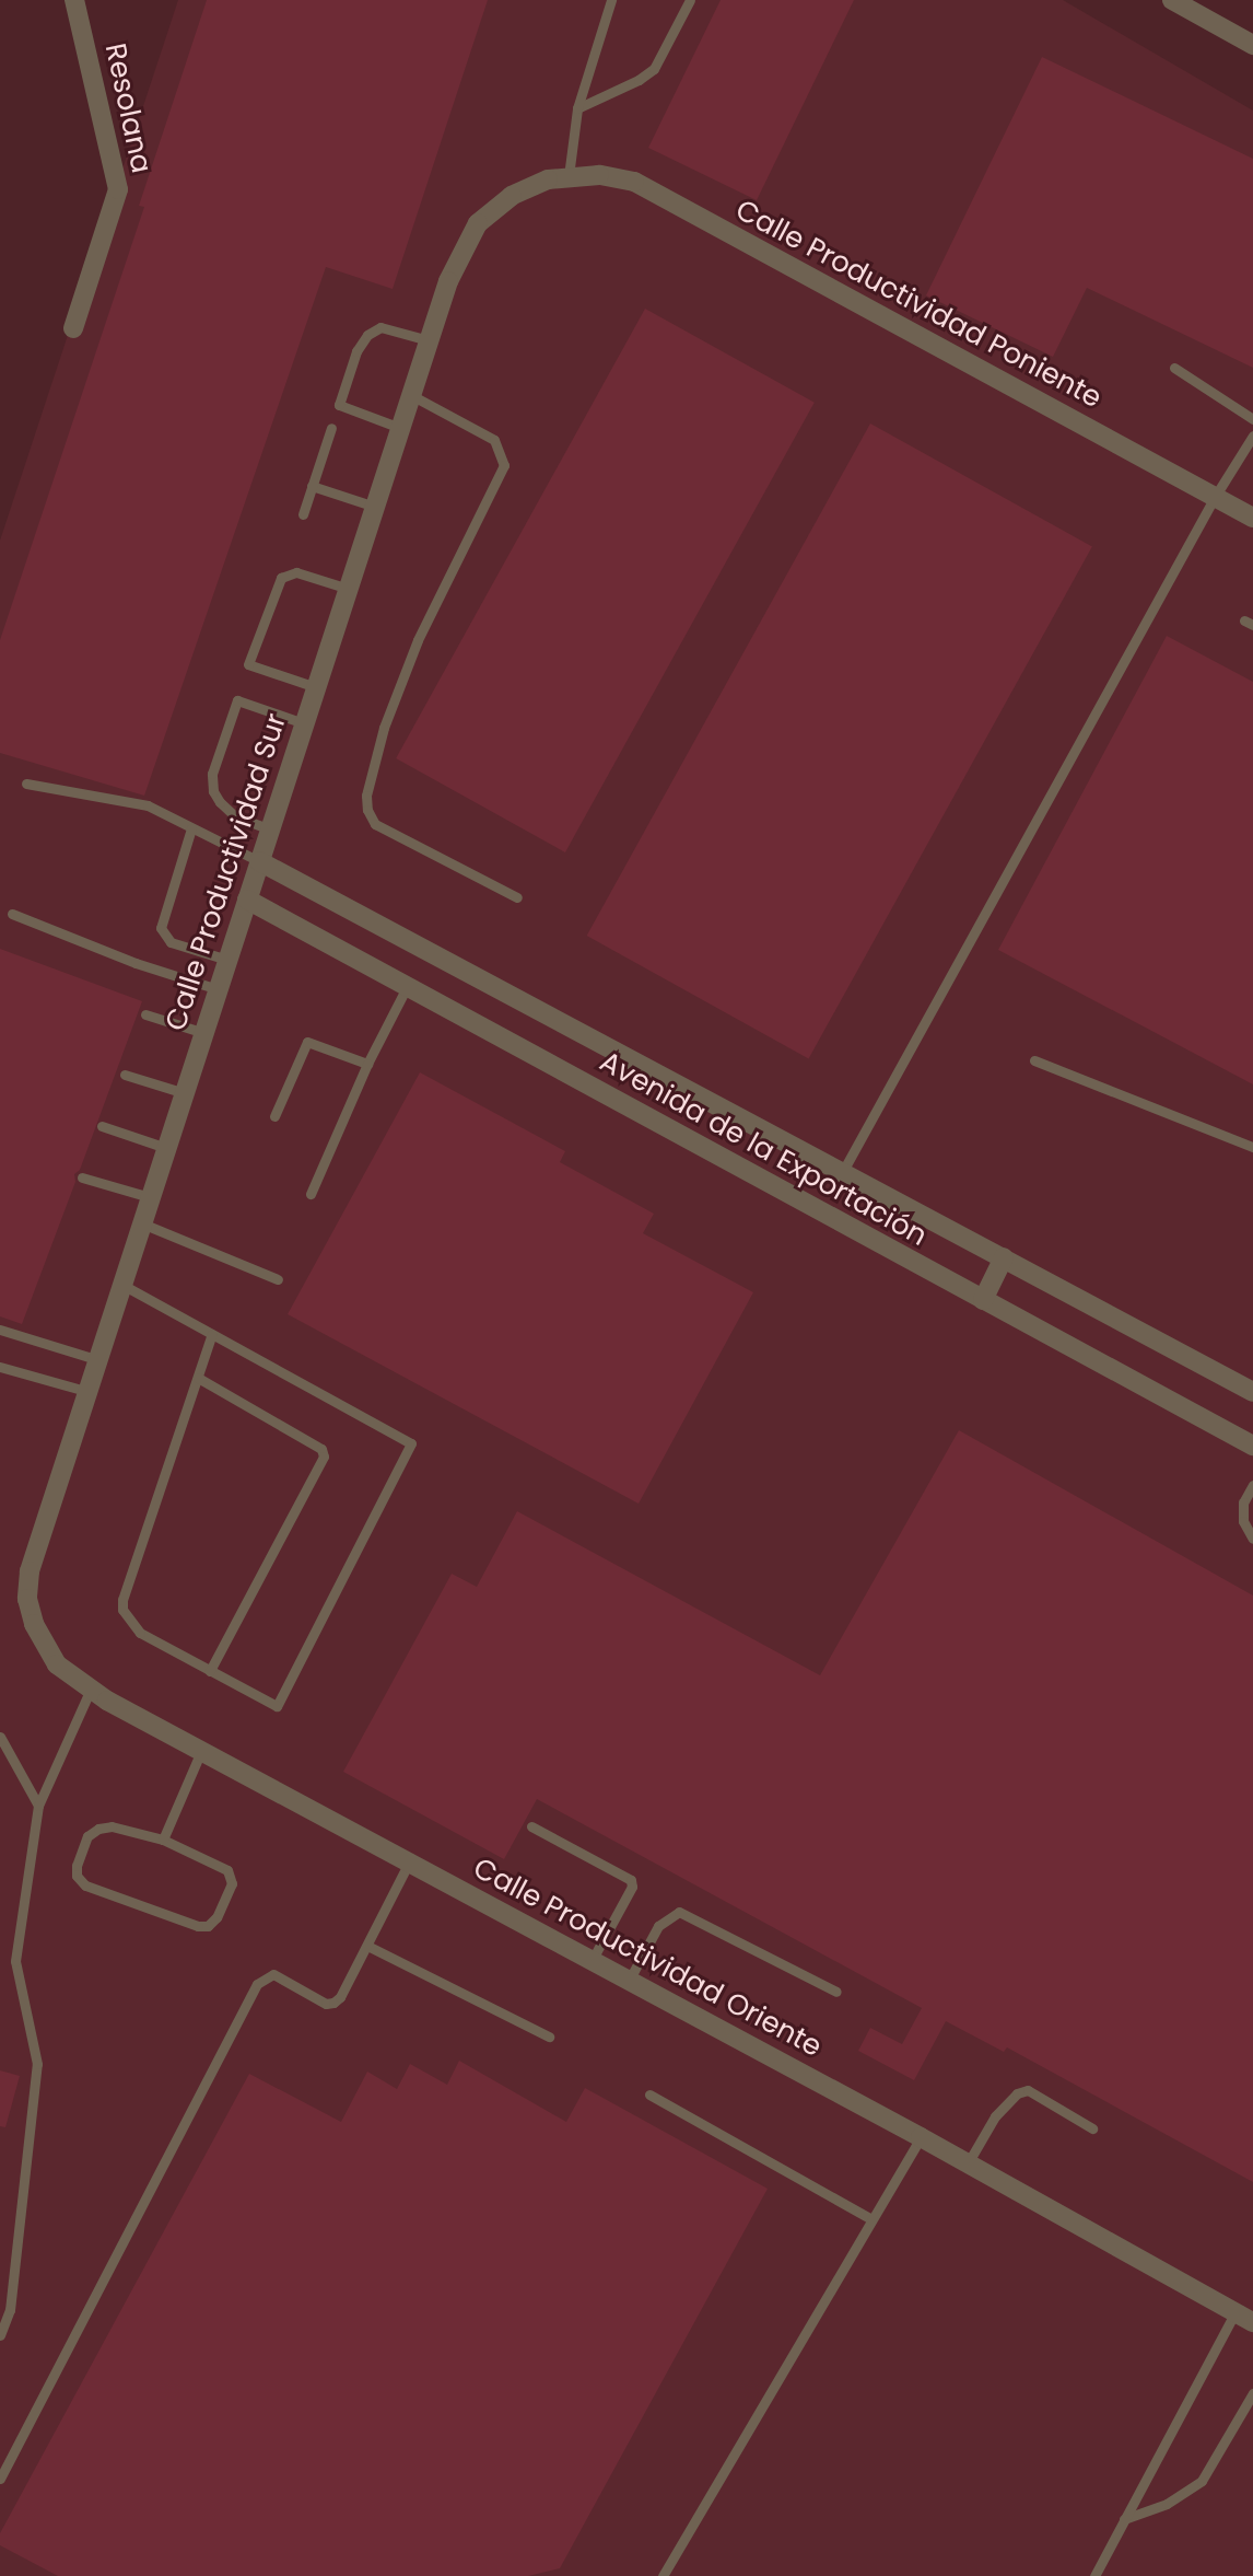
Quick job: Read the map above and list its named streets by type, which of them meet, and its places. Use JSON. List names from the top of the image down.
{
  "streets": {
    "street": [
      "Resolana",
      "Calle Productividad Poniente",
      "Calle Productividad Sur",
      "Avenida de la Exportación",
      "Calle Productividad Oriente"
    ]
  },
  "crossings": [
    ["Calle Productividad Poniente", "Calle Productividad Sur"],
    ["Calle Productividad Sur", "Avenida de la Exportación"],
    ["Calle Productividad Sur", "Calle Productividad Oriente"]
  ]
}
